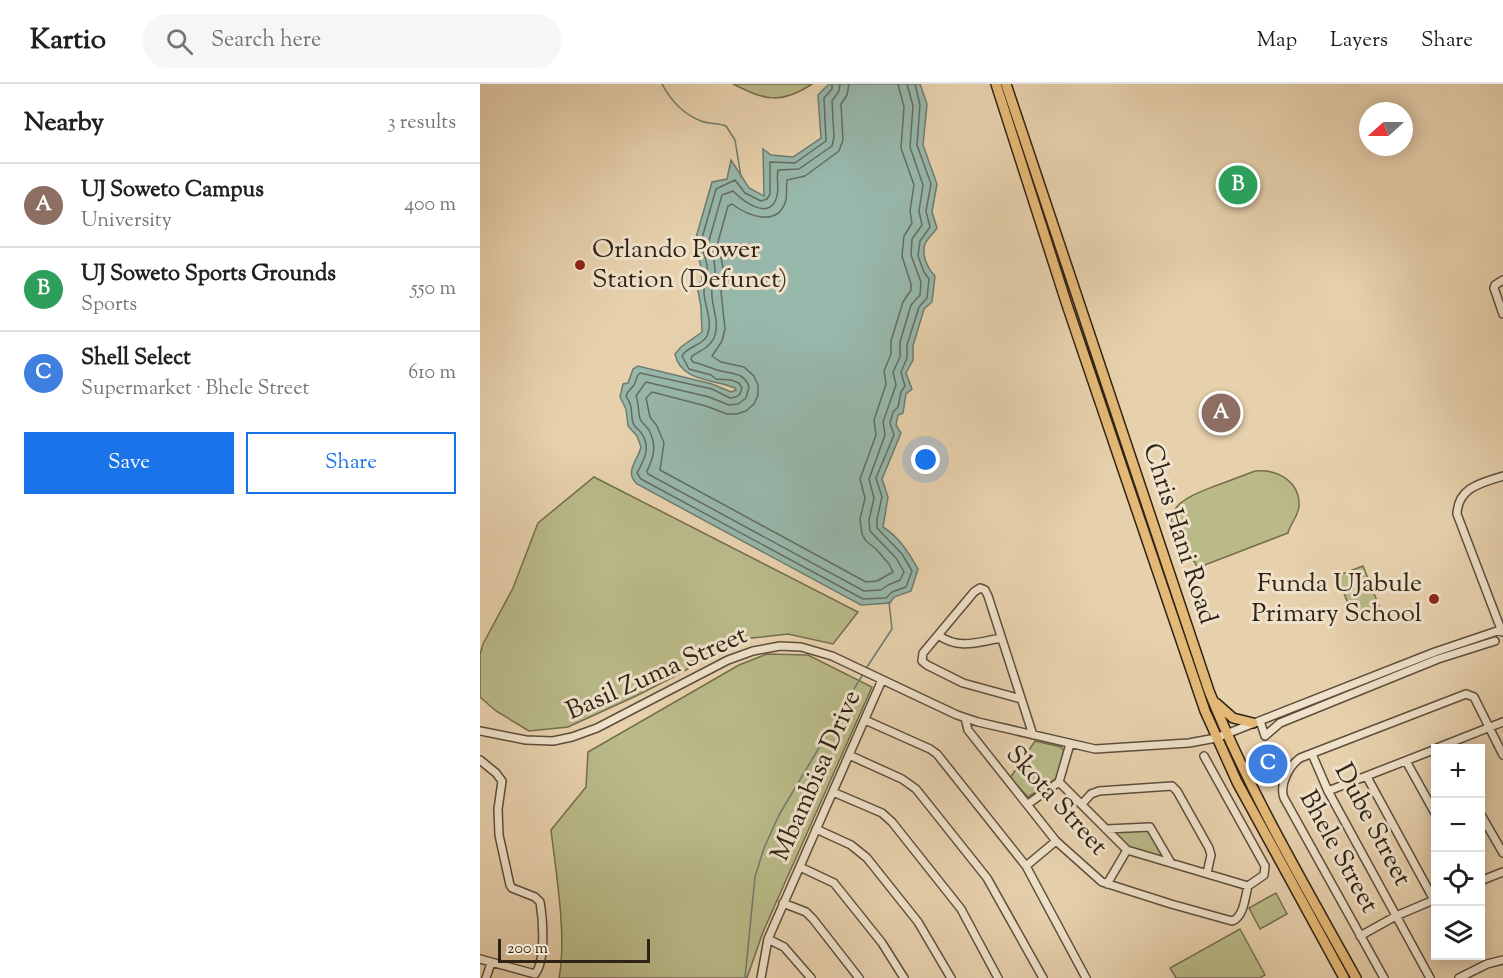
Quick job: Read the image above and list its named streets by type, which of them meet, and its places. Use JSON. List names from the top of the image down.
{
  "streets": {
    "main road": ["Chris Hani Road"],
    "street": [
      "Basil Zuma Street",
      "Mbambisa Drive",
      "Skota Street",
      "Dube Street",
      "Bhele Street"
    ]
  },
  "crossings": [
    ["Chris Hani Road", "Mbambisa Drive"],
    ["Basil Zuma Street", "Mbambisa Drive"],
    ["Mbambisa Drive", "Skota Street"],
    ["Dube Street", "Bhele Street"]
  ],
  "places": ["Orlando Power Station (Defunct)", "Funda UJabule Primary School"],
  "scale_bar": "200 m",
  "north": "left",
  "page": {
    "header": "Kartio",
    "search": "Search here",
    "nav": ["Map", "Layers", "Share"],
    "heading": ["Nearby", "3 results"],
    "list": [
      {
        "mark": "A",
        "name": "UJ Soweto Campus",
        "note": "University",
        "value": "400 m"
      },
      {
        "mark": "B",
        "name": "UJ Soweto Sports Grounds",
        "note": "Sports",
        "value": "550 m"
      },
      {
        "mark": "C",
        "name": "Shell Select",
        "note": "Supermarket · Bhele Street",
        "value": "610 m"
      }
    ],
    "pins": ["B", "A", "C"],
    "buttons": ["Save", "Share"],
    "map_buttons": ["+", "−"],
    "scale": "200 m"
  }
}
